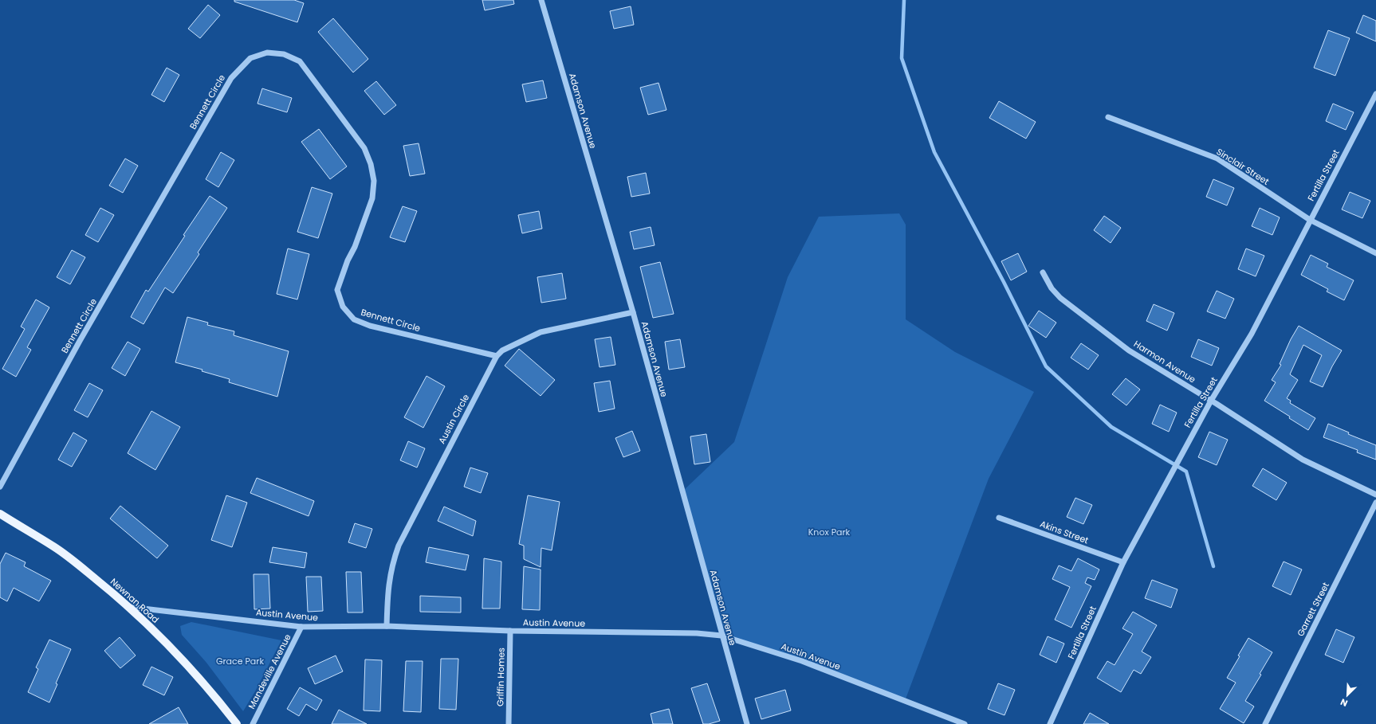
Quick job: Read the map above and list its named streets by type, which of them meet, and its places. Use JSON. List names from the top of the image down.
{
  "streets": {
    "main road": ["Newnan Road"],
    "street": [
      "Bennett Circle",
      "Adamson Avenue",
      "Sinclair Street",
      "Fertilla Street",
      "Harmon Avenue",
      "Austin Circle",
      "Akins Street",
      "Garrett Street",
      "Austin Avenue",
      "Mandeville Avenue",
      "Griffin Homes"
    ]
  },
  "crossings": [
    ["Bennett Circle", "Austin Circle"],
    ["Adamson Avenue", "Austin Circle"],
    ["Adamson Avenue", "Austin Avenue"],
    ["Sinclair Street", "Fertilla Street"],
    ["Fertilla Street", "Harmon Avenue"],
    ["Fertilla Street", "Akins Street"],
    ["Austin Circle", "Austin Avenue"],
    ["Newnan Road", "Austin Avenue"],
    ["Austin Avenue", "Mandeville Avenue"],
    ["Austin Avenue", "Griffin Homes"]
  ],
  "parks": ["Knox Park", "Grace Park"],
  "north": "bottom left"
}
